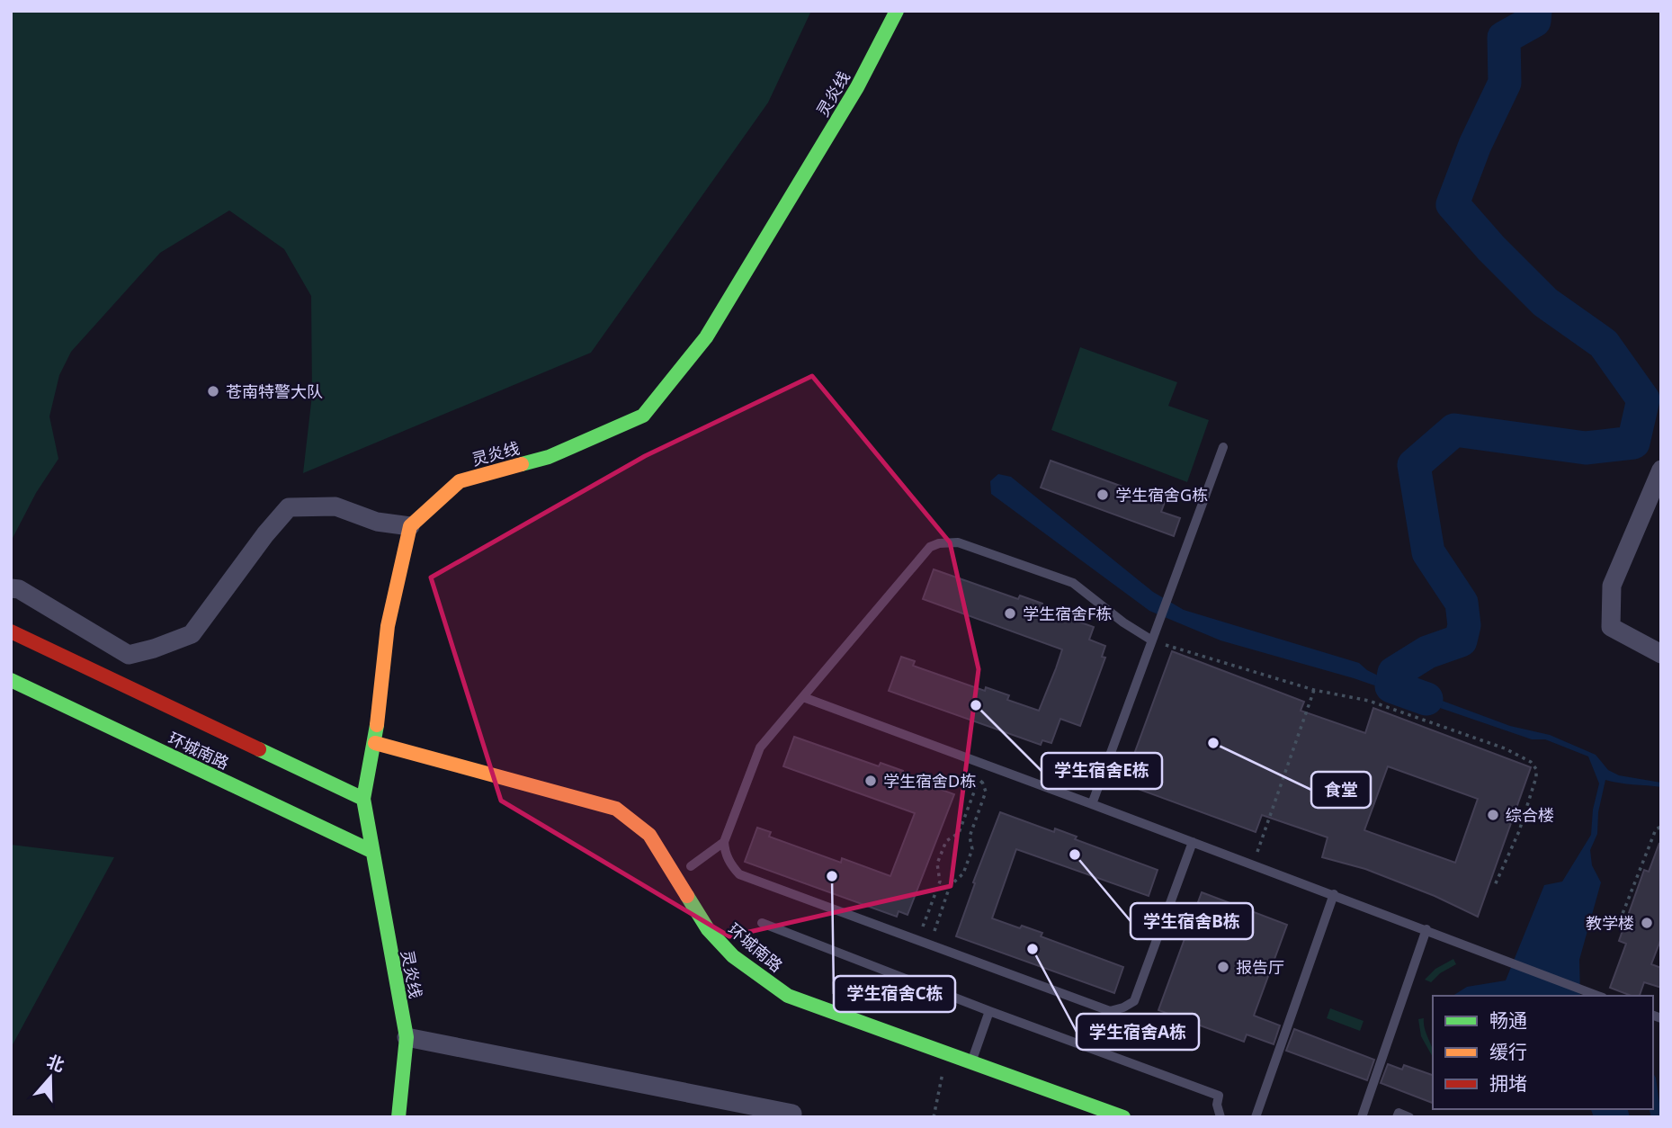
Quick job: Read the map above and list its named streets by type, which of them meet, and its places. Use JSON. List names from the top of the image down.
{
  "streets": {
    "main road": ["灵炎线", "环城南路"]
  },
  "crossings": [
    ["灵炎线", "环城南路"]
  ],
  "places": [
    "苍南特警大队",
    "学生宿舍G栋",
    "学生宿舍F栋",
    "学生宿舍E栋",
    "食堂",
    "学生宿舍D栋",
    "综合楼",
    "学生宿舍B栋",
    "学生宿舍C栋",
    "教学楼",
    "学生宿舍A栋",
    "报告厅"
  ],
  "legend": ["畅通", "缓行", "拥堵"],
  "north": "top"
}
